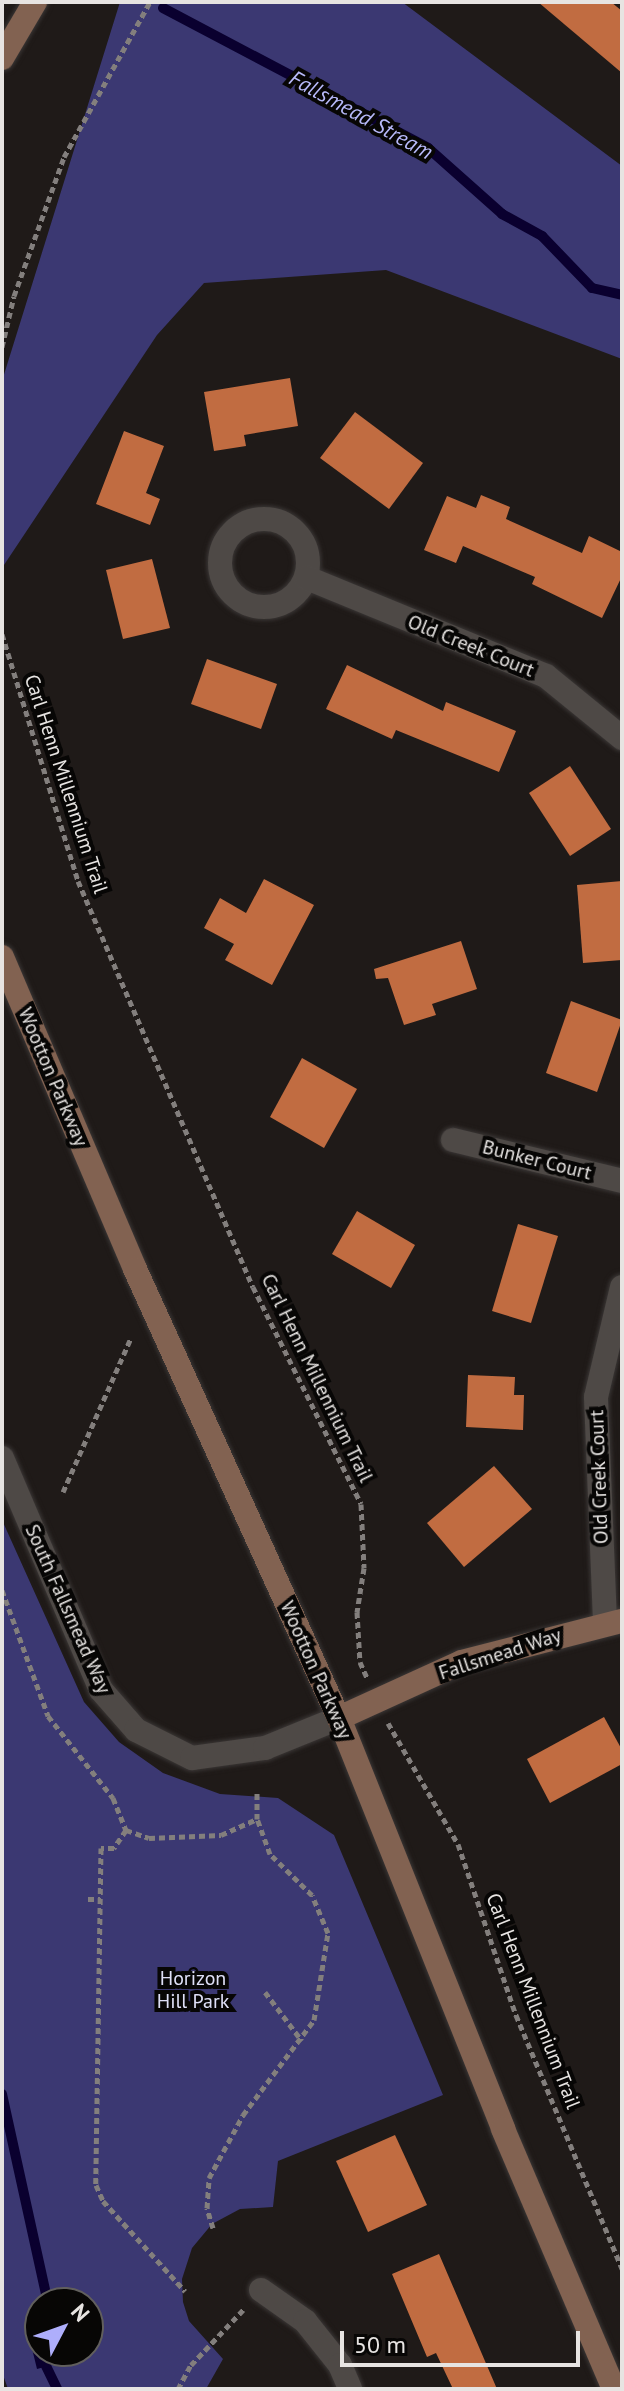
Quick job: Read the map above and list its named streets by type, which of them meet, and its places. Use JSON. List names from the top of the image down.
{
  "streets": {
    "main road": ["Wootton Parkway", "Fallsmead Way"],
    "street": ["Old Creek Court", "Bunker Court", "South Fallsmead Way"],
    "path": ["Carl Henn Millennium Trail"]
  },
  "crossings": [
    ["Old Creek Court", "Fallsmead Way"],
    ["Carl Henn Millennium Trail", "Fallsmead Way"],
    ["Wootton Parkway", "South Fallsmead Way"],
    ["Wootton Parkway", "Fallsmead Way"],
    ["South Fallsmead Way", "Fallsmead Way"]
  ],
  "water": ["Fallsmead Stream"],
  "parks": ["Horizon Hill Park"],
  "scale_bar": "50 m",
  "north": "top right"
}
